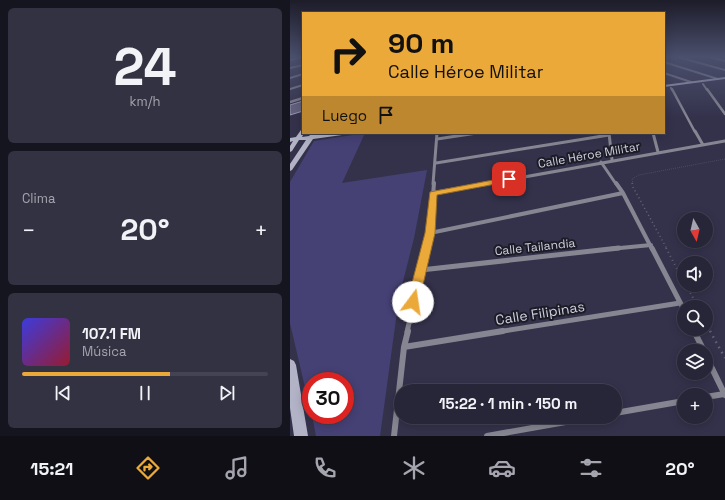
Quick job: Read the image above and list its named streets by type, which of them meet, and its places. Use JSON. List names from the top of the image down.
{
  "streets": {
    "street": ["Calle Héroe Militar", "Calle Tailandia", "Calle Filipinas"]
  },
  "north": "bottom",
  "page": {
    "tile": [
      ["24", "km/h"],
      "Clima"
    ],
    "turn": ["90 m", "Calle Héroe Militar"],
    "then": "Luego",
    "map_buttons": "+",
    "heat": ["−", "20°", "+"],
    "song": ["107.1 FM", "Música"],
    "limit": "30",
    "trip": "15:22 · 1 min · 150 m",
    "tabs": ["15:21", "20°"]
  }
}
